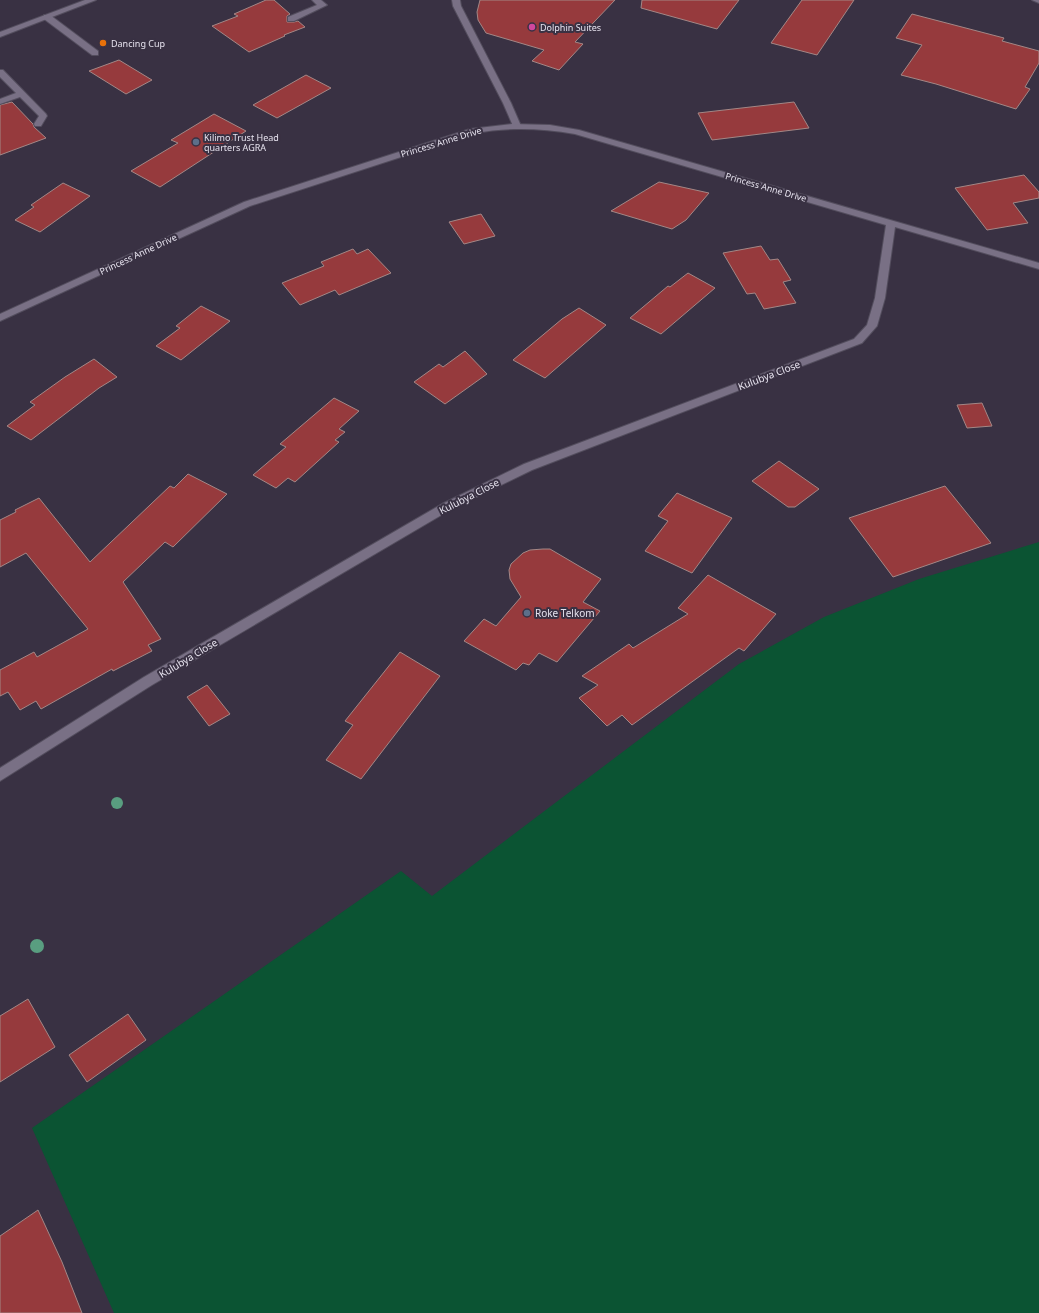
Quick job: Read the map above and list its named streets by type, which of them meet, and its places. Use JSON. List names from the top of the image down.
{
  "streets": {
    "street": ["Princess Anne Drive", "Kulubya Close"]
  },
  "crossings": [
    ["Princess Anne Drive", "Kulubya Close"]
  ],
  "places": [
    "Dolphin Suites",
    "Dancing Cup",
    "Kilimo Trust Head quarters AGRA",
    "Roke Telkom"
  ]
}
